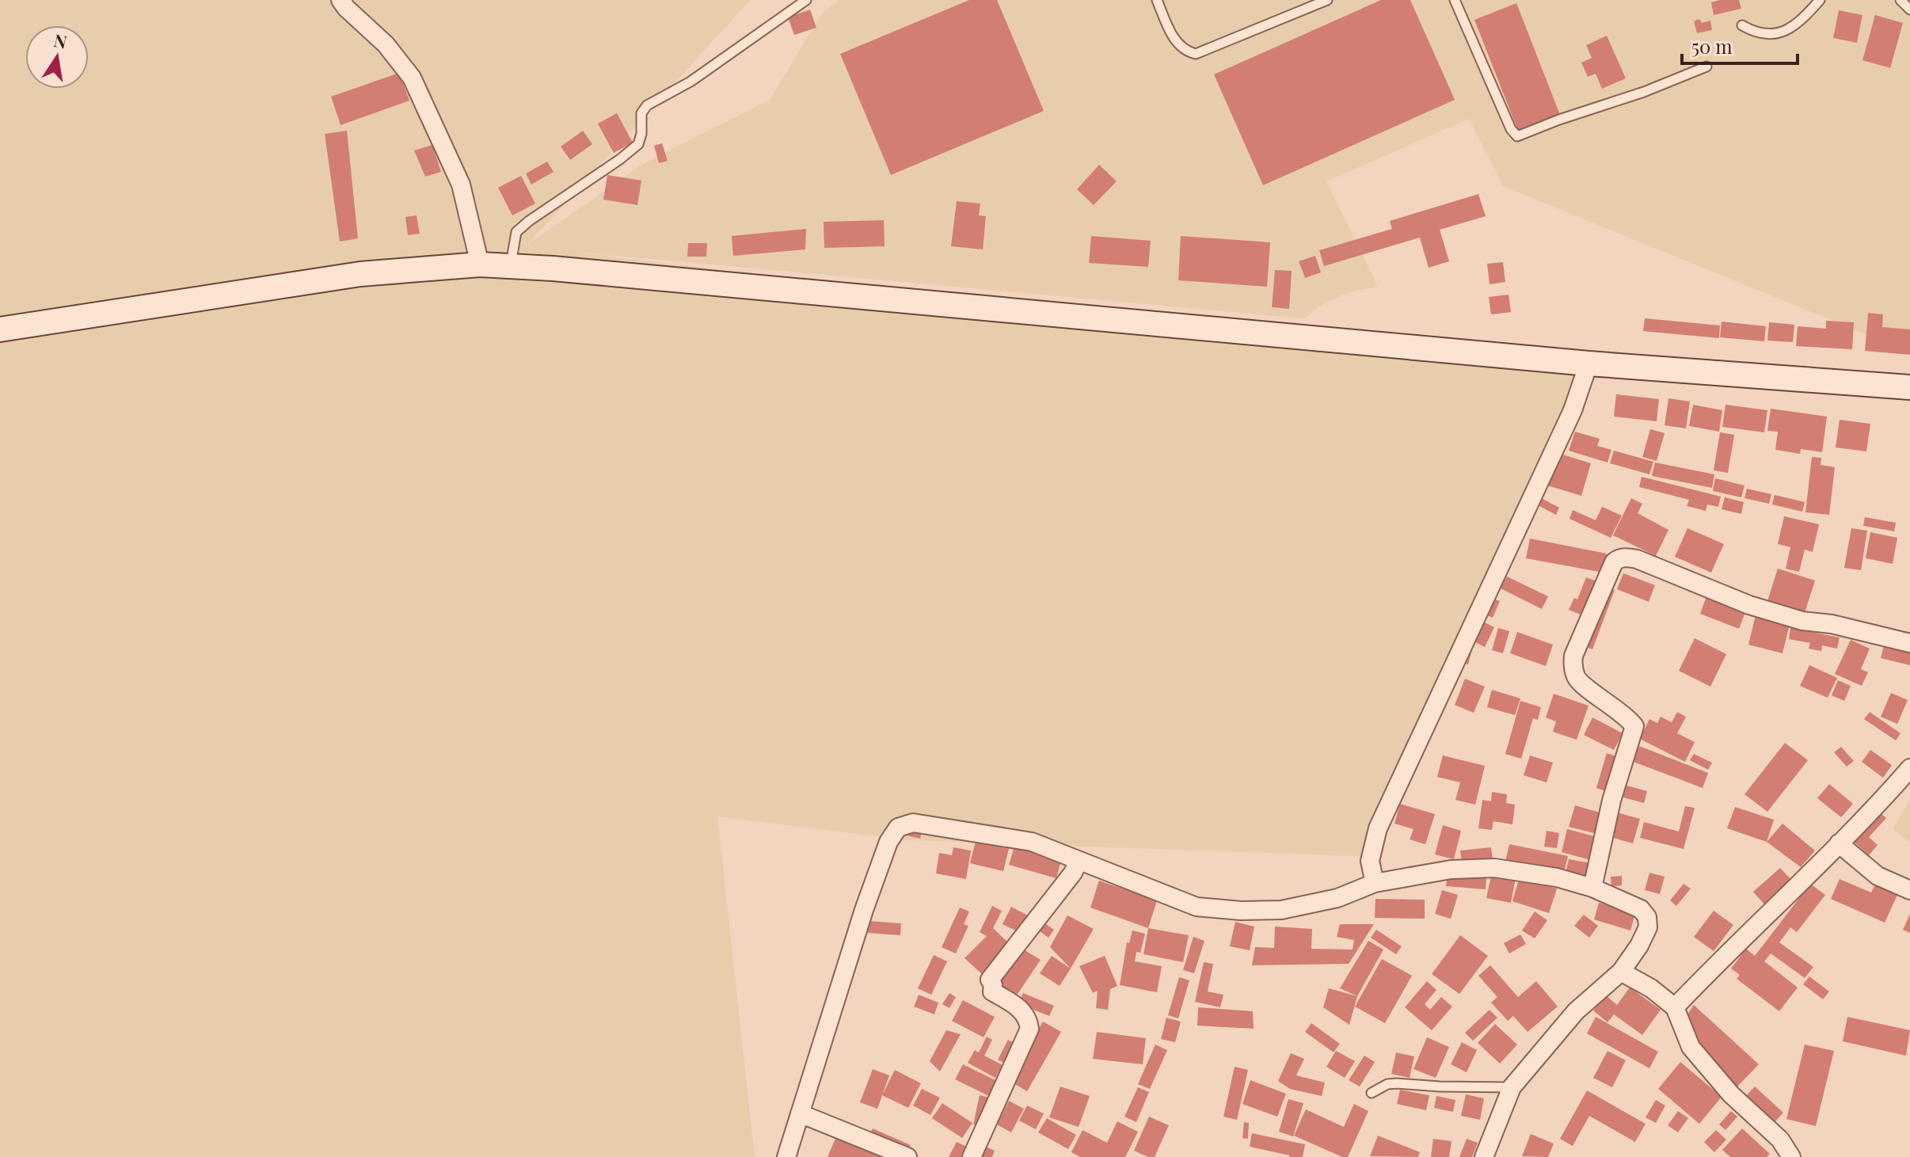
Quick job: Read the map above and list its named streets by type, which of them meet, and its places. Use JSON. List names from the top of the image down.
{
  "scale_bar": "50 m",
  "north": "top"
}
